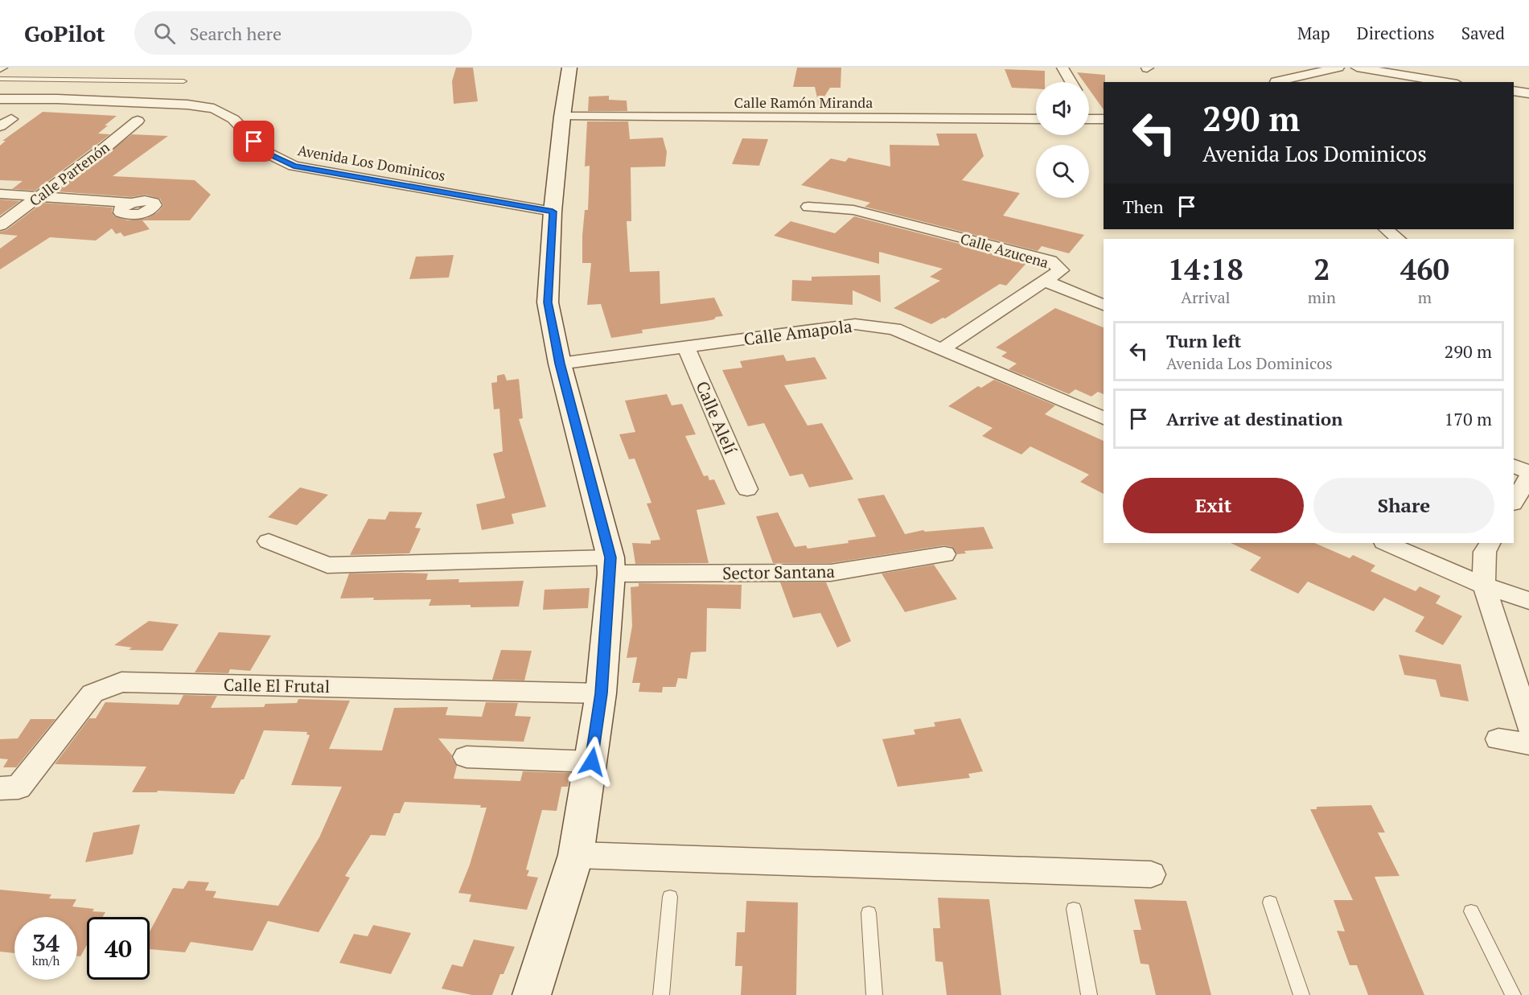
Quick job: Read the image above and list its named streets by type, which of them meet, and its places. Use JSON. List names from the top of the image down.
{
  "streets": {
    "street": [
      "Calle Ramón Miranda",
      "Avenida Los Dominicos",
      "Calle Partenón",
      "Calle Azucena",
      "Calle Amapola",
      "Calle Alelí",
      "Sector Santana",
      "Calle El Frutal"
    ]
  },
  "crossings": [
    ["Calle Azucena", "Calle Amapola"],
    ["Calle Amapola", "Calle Alelí"]
  ],
  "page": {
    "header": "GoPilot",
    "search": "Search here",
    "nav": ["Map", "Directions", "Saved"],
    "turn": ["290 m", "Avenida Los Dominicos"],
    "then": "Then",
    "eta": [
      "14:18",
      "Arrival",
      "2",
      "min",
      "460",
      "m"
    ],
    "list": [
      {
        "name": "Turn left",
        "note": "Avenida Los Dominicos",
        "value": "290 m"
      },
      {
        "name": "Arrive at destination",
        "value": "170 m"
      }
    ],
    "buttons": ["Exit", "Share"],
    "speed": "34 km/h",
    "limit": "40"
  }
}
